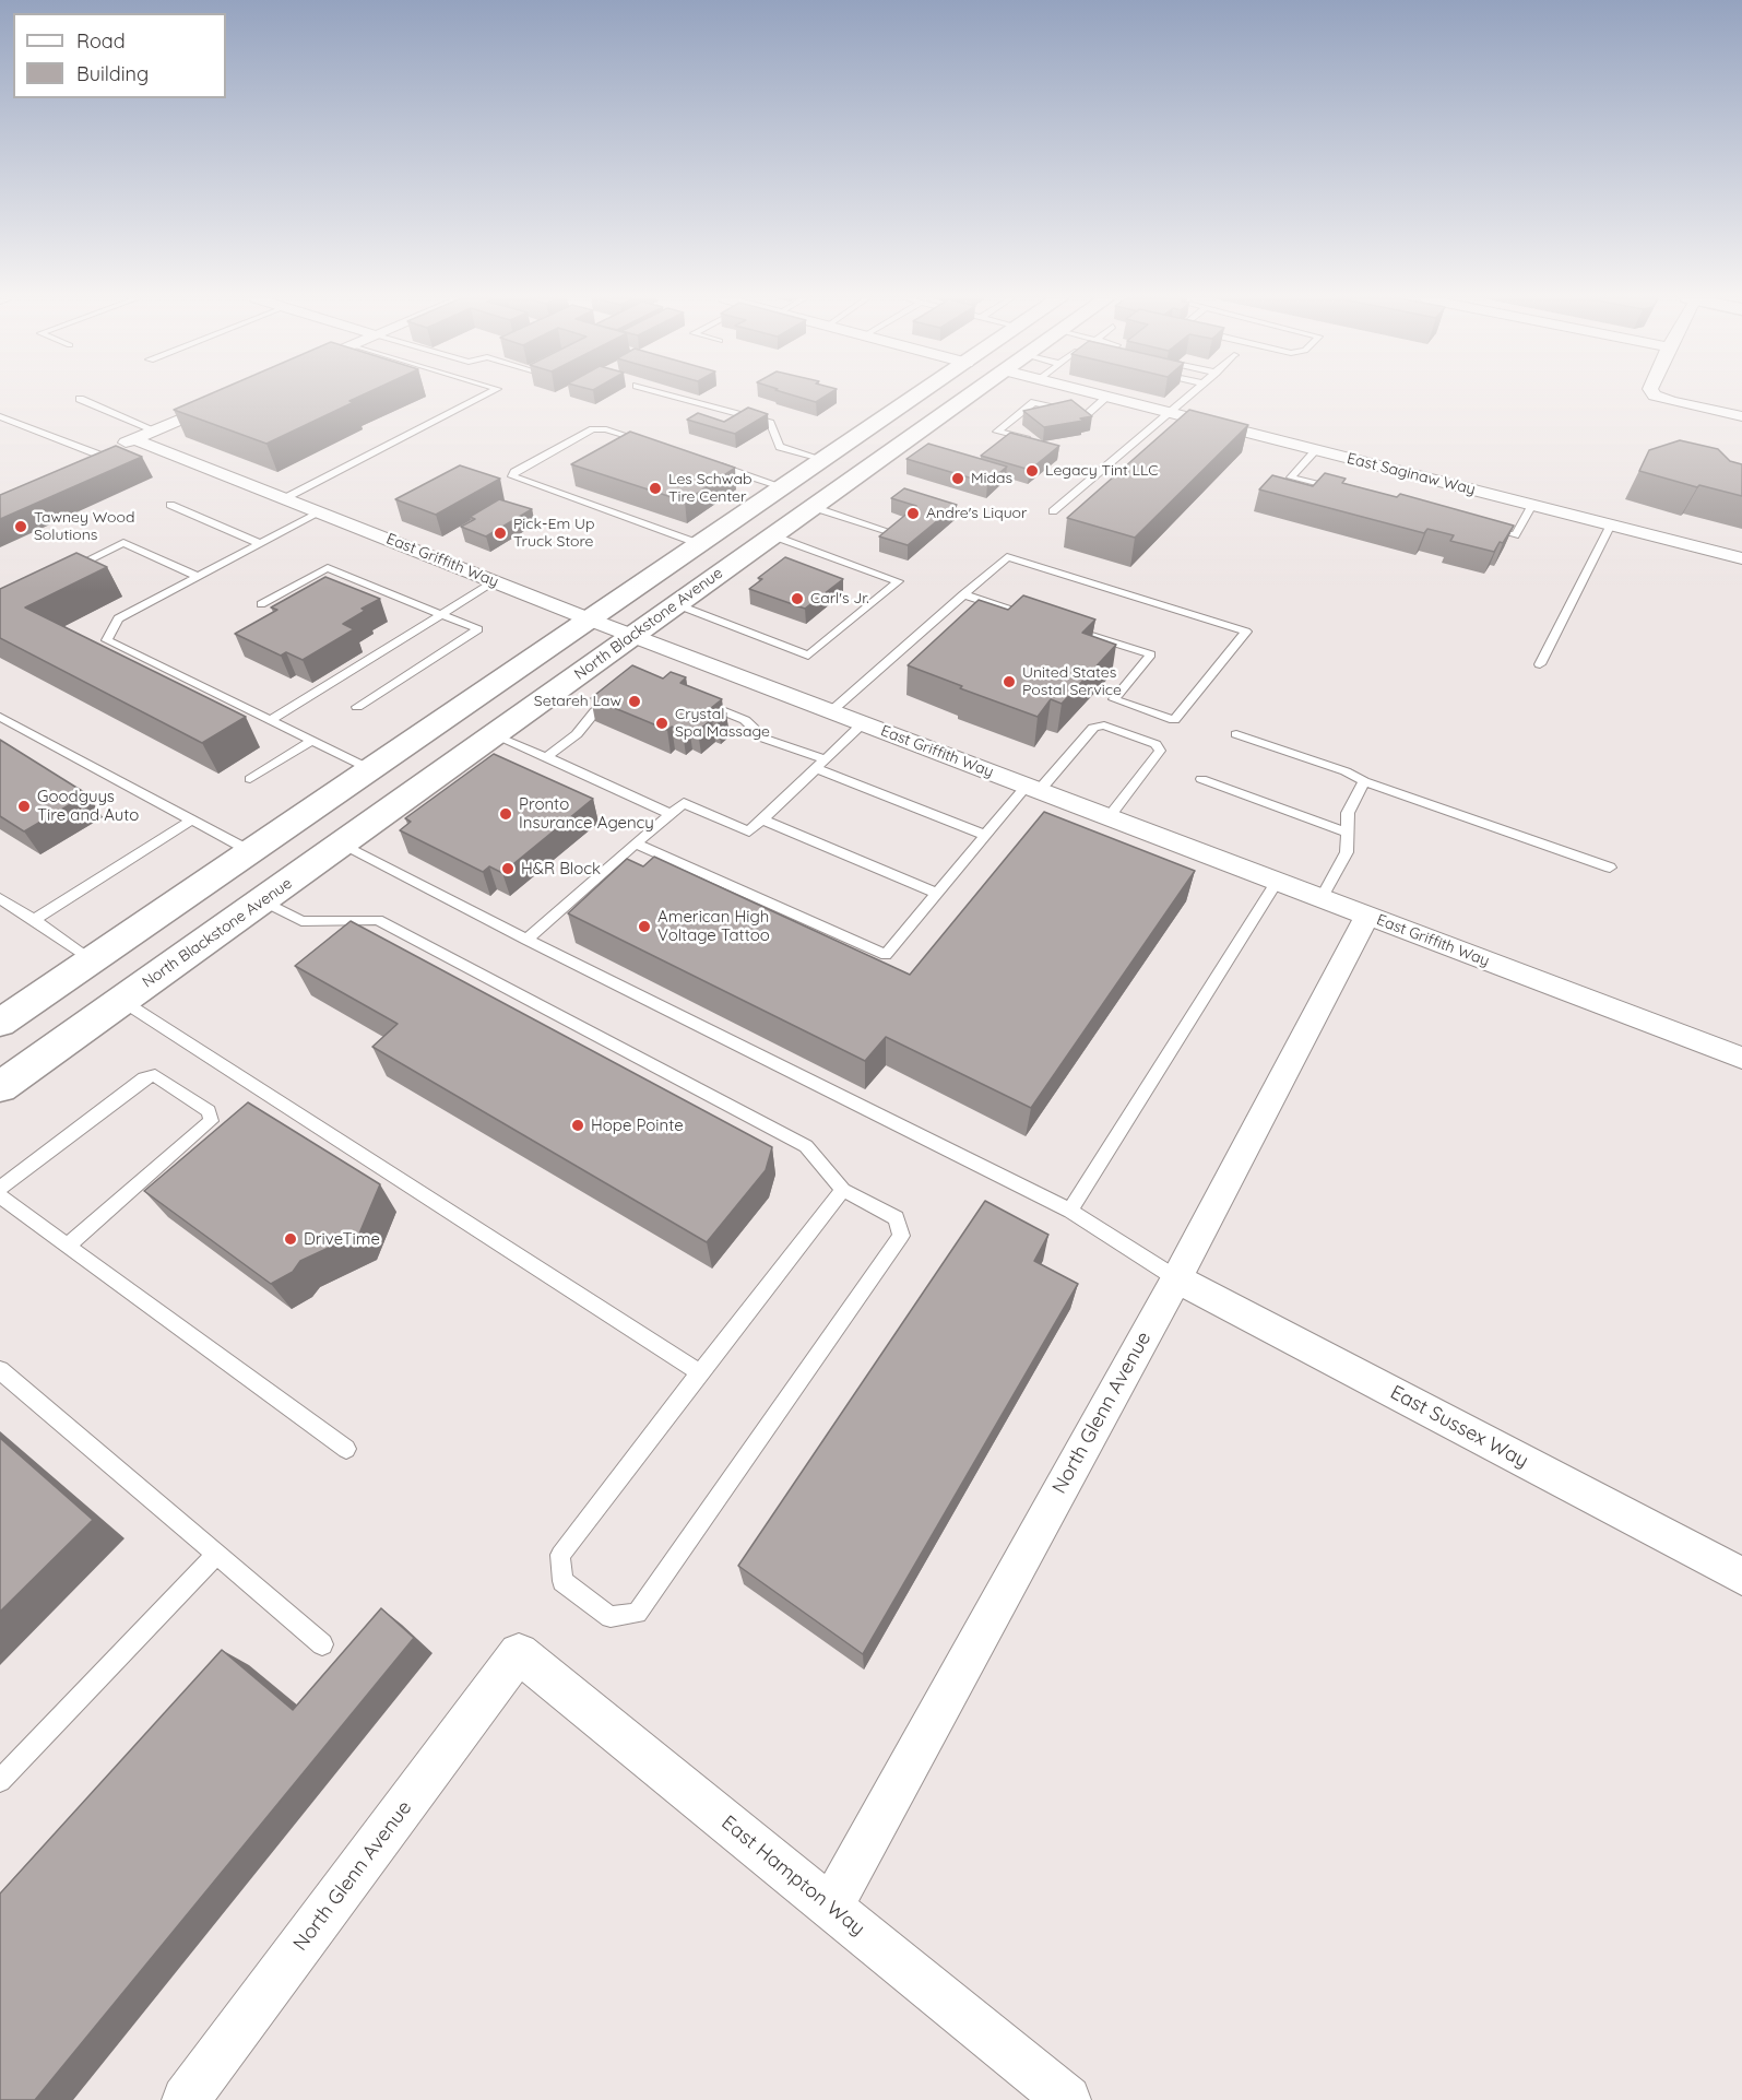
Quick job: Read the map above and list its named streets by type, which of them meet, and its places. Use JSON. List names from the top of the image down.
{
  "streets": {
    "main road": ["North Blackstone Avenue"],
    "street": [
      "East Saginaw Way",
      "East Griffith Way",
      "North Glenn Avenue",
      "East Sussex Way",
      "East Hampton Way"
    ]
  },
  "crossings": [
    ["East Griffith Way", "North Blackstone Avenue"],
    ["East Griffith Way", "North Glenn Avenue"],
    ["North Glenn Avenue", "East Sussex Way"],
    ["North Glenn Avenue", "East Hampton Way"]
  ],
  "places": [
    "Legacy Tint LLC",
    "Midas",
    "Les Schwab Tire Center",
    "Andre's Liquor",
    "Tawney Wood Solutions",
    "Pick-Em Up Truck Store",
    "Carl's Jr.",
    "United States Postal Service",
    "Setareh Law",
    "Crystal Spa Massage",
    "Goodguys Tire and Auto",
    "Pronto Insurance Agency",
    "H&R Block",
    "American High Voltage Tattoo",
    "Hope Pointe",
    "DriveTime"
  ],
  "legend": ["Road", "Building"]
}
